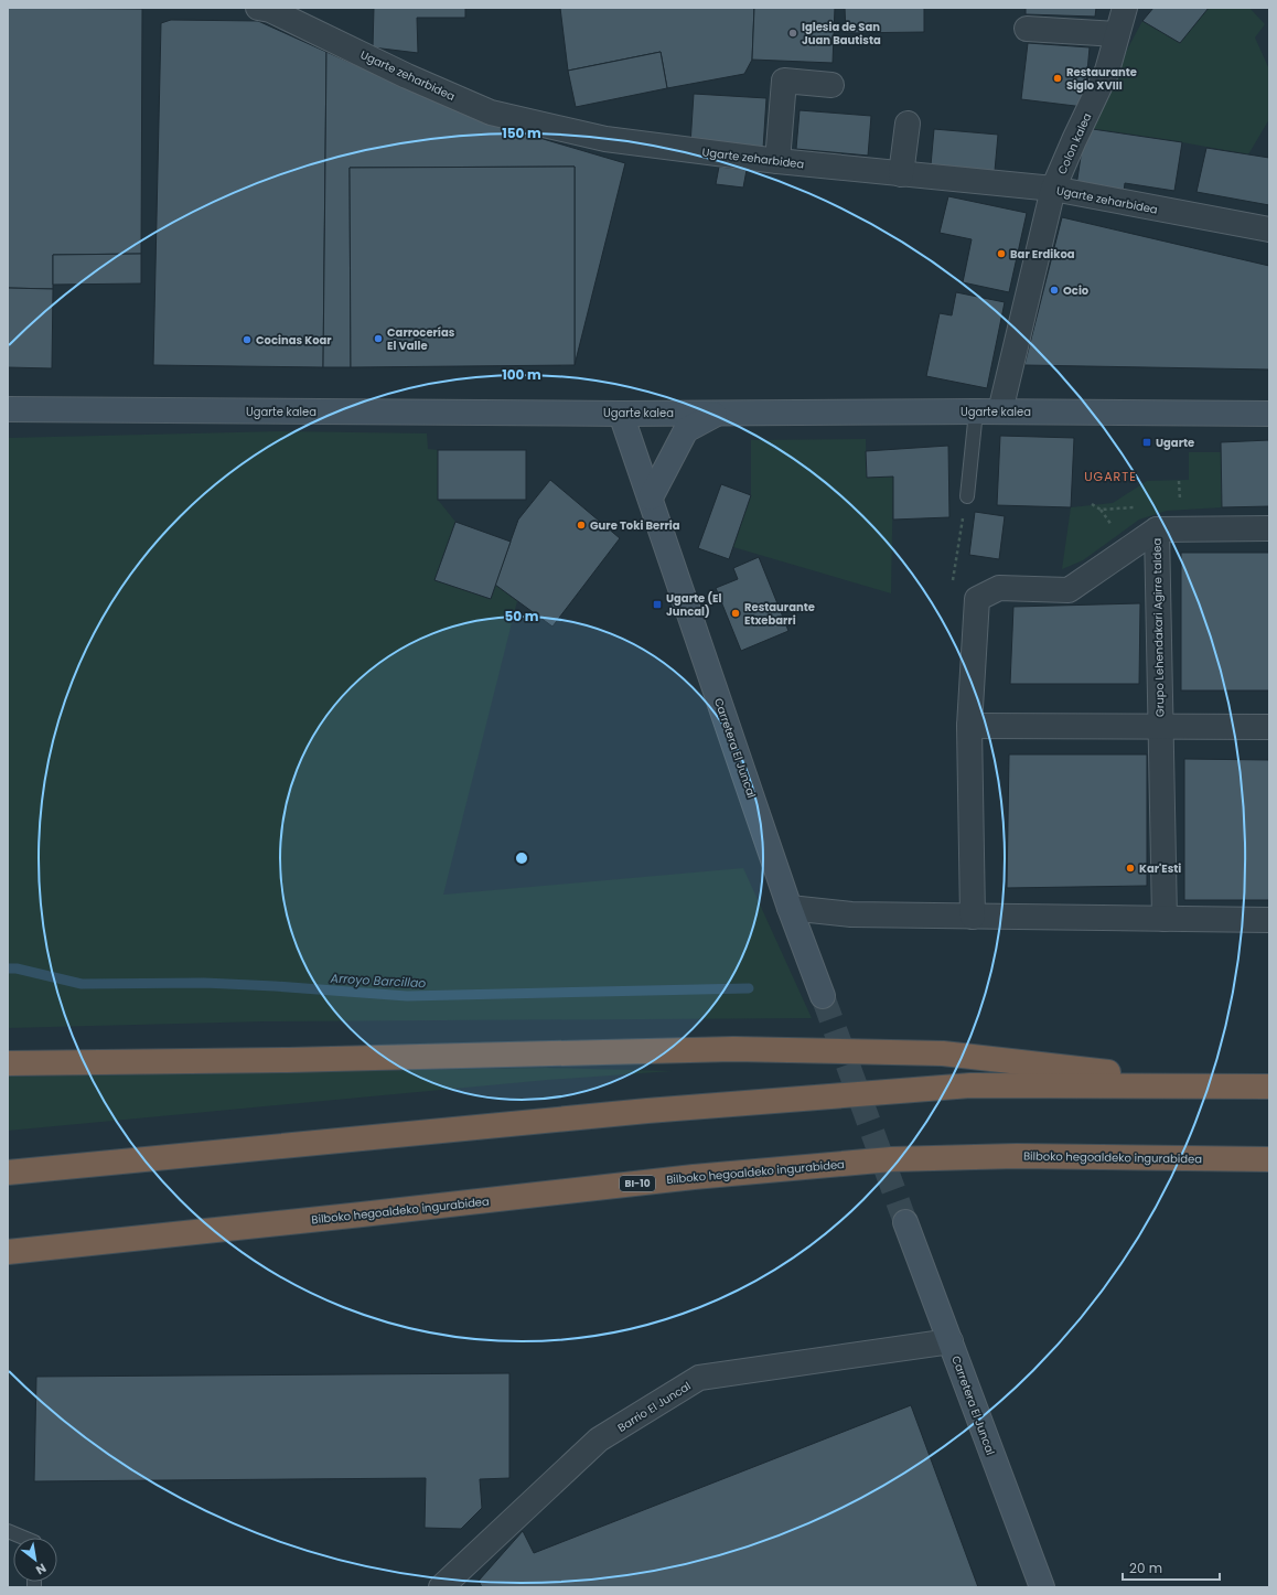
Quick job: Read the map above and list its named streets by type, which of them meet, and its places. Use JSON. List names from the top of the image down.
{
  "streets": {
    "highway": ["Bilboko hegoaldeko ingurabidea", "BI-10"],
    "street": [
      "Ugarte zeharbidea",
      "Colon kalea",
      "Ugarte kalea",
      "Grupo Lehendakari Agirre taldea",
      "Carretera El Juncal",
      "Barrio El Juncal"
    ]
  },
  "crossings": [
    ["Ugarte zeharbidea", "Colon kalea"],
    ["Colon kalea", "Ugarte kalea"],
    ["Ugarte kalea", "Carretera El Juncal"],
    ["Carretera El Juncal", "Barrio El Juncal"]
  ],
  "districts": ["UGARTE"],
  "water": ["Arroyo Barcillao"],
  "places": {
    "other": [
      "Iglesia de San Juan Bautista",
      "Restaurante Siglo XVIII",
      "Bar Erdikoa",
      "Ocio",
      "Carrocerías El Valle",
      "Cocinas Koar",
      "Gure Toki Berria",
      "Restaurante Etxebarri",
      "Kar'Esti"
    ],
    "transit": ["Ugarte", "Ugarte (El Juncal)"]
  },
  "scale_bar": "20 m",
  "north": "bottom right",
  "rings": ["150 m", "100 m", "50 m"]
}
